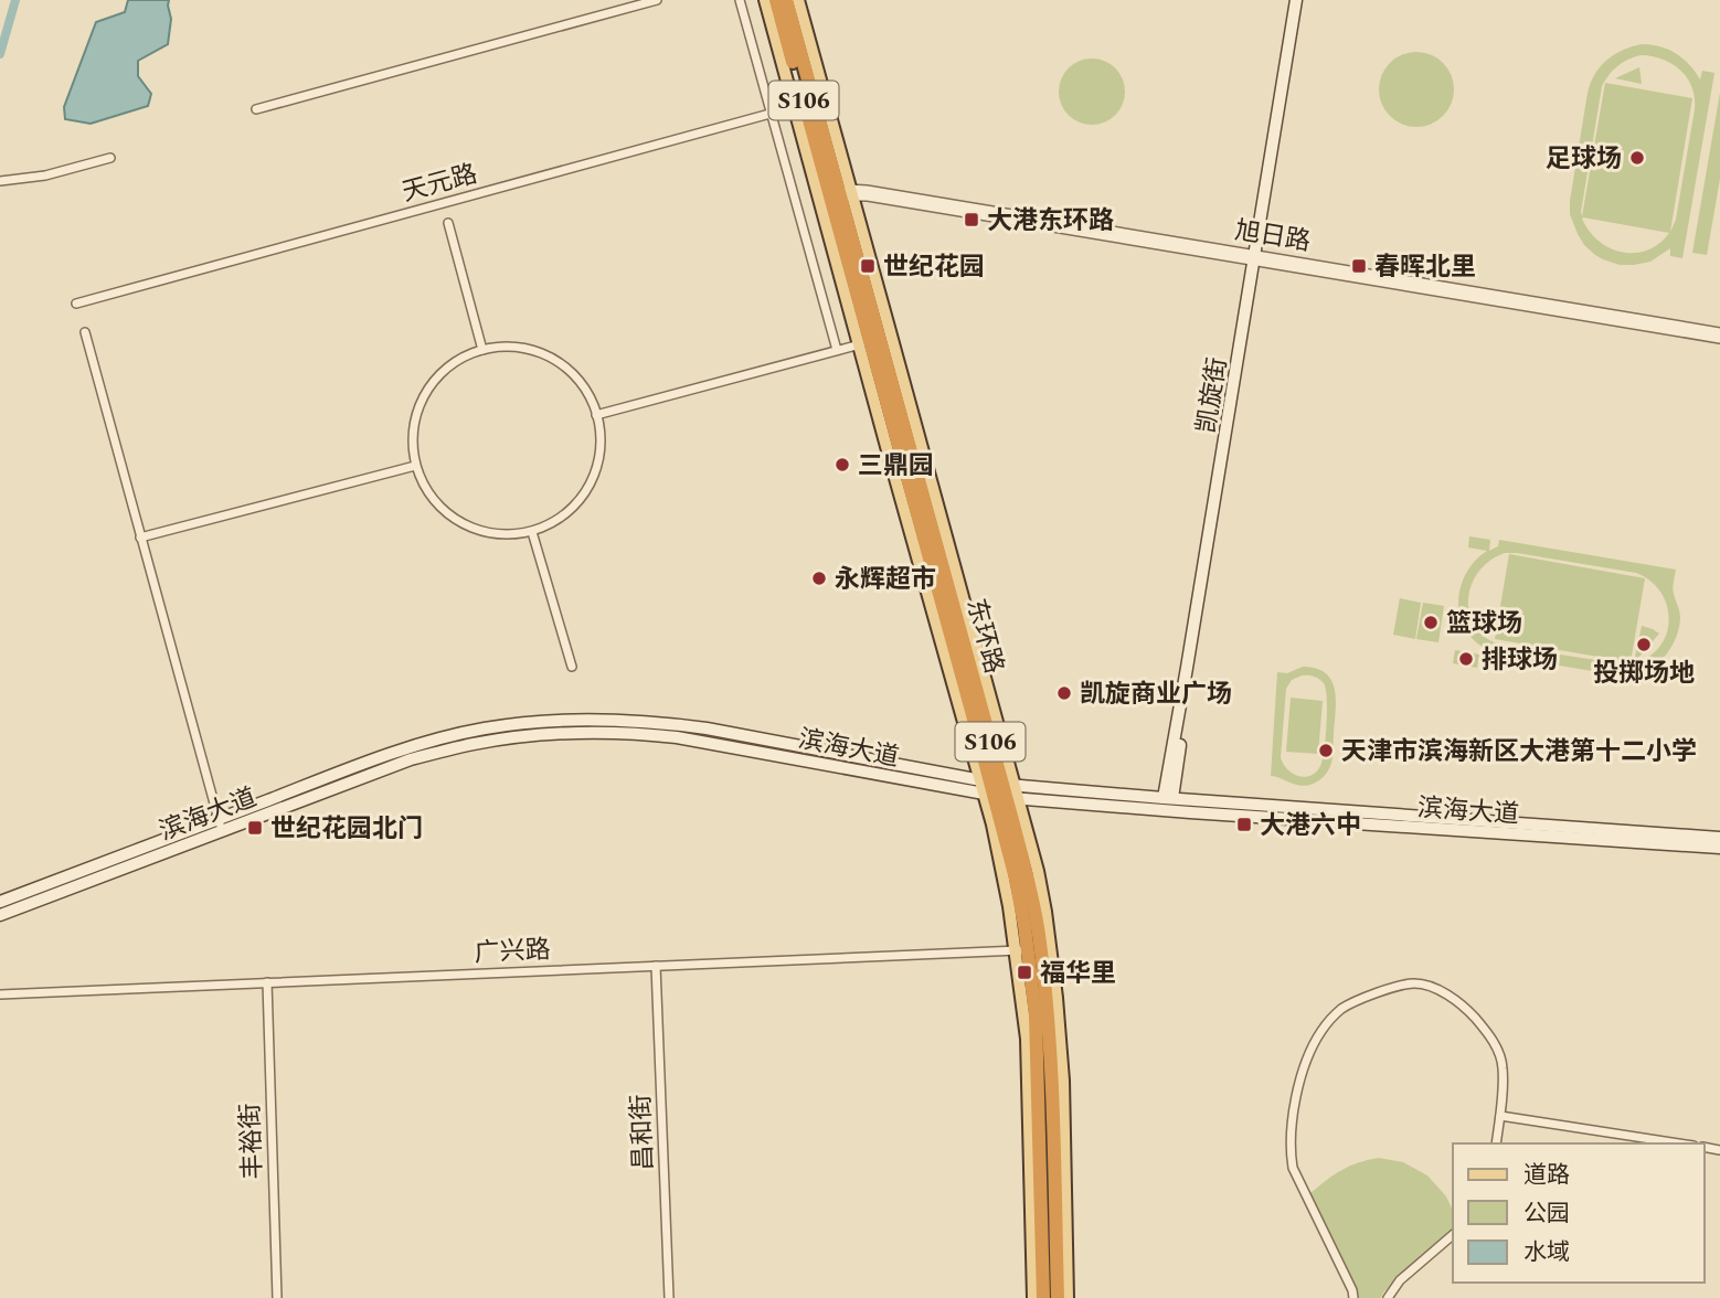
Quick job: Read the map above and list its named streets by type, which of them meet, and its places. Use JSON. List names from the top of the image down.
{
  "streets": {
    "highway": ["S106", "东环路"],
    "main road": ["凯旋街", "滨海大道"],
    "street": [
      "天元路",
      "旭日路",
      "广兴路",
      "昌和街",
      "丰裕街"
    ]
  },
  "crossings": [
    ["天元路", "东环路"],
    ["旭日路", "凯旋街"],
    ["旭日路", "东环路"],
    ["凯旋街", "滨海大道"],
    ["东环路", "滨海大道"],
    ["东环路", "广兴路"],
    ["广兴路", "昌和街"],
    ["广兴路", "丰裕街"]
  ],
  "places": {
    "other": [
      "足球场",
      "三鼎园",
      "永辉超市",
      "篮球场",
      "投掷场地",
      "排球场",
      "凯旋商业广场",
      "天津市滨海新区大港第十二小学"
    ],
    "transit": [
      "大港东环路",
      "世纪花园",
      "春晖北里",
      "大港六中",
      "世纪花园北门",
      "福华里"
    ]
  },
  "legend": ["道路", "公园", "水域"]
}
